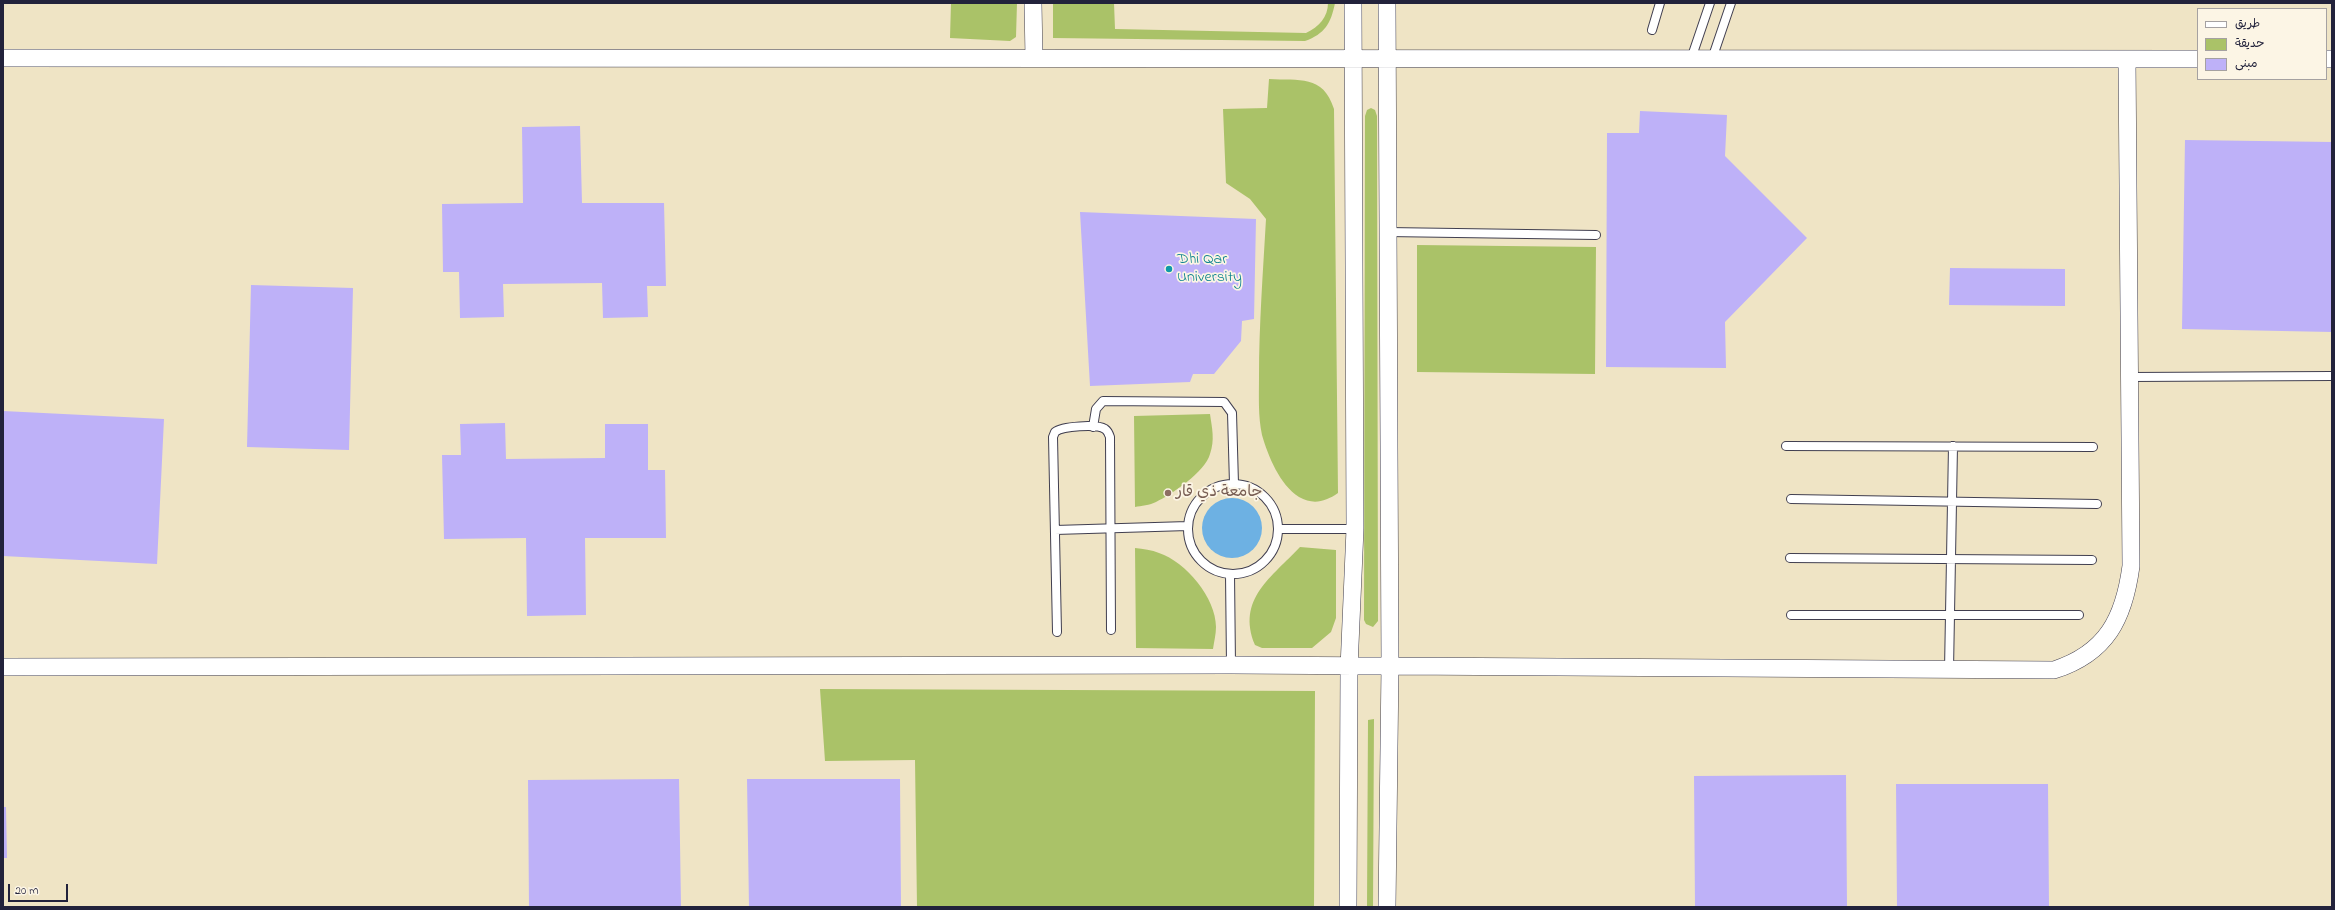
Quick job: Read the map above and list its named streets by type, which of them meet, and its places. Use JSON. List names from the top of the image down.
{
  "places": ["Dhi Qar University", "جامعة ذي قار"],
  "legend": ["طريق", "حديقة", "مبنى"],
  "scale_bar": "20 m"
}
